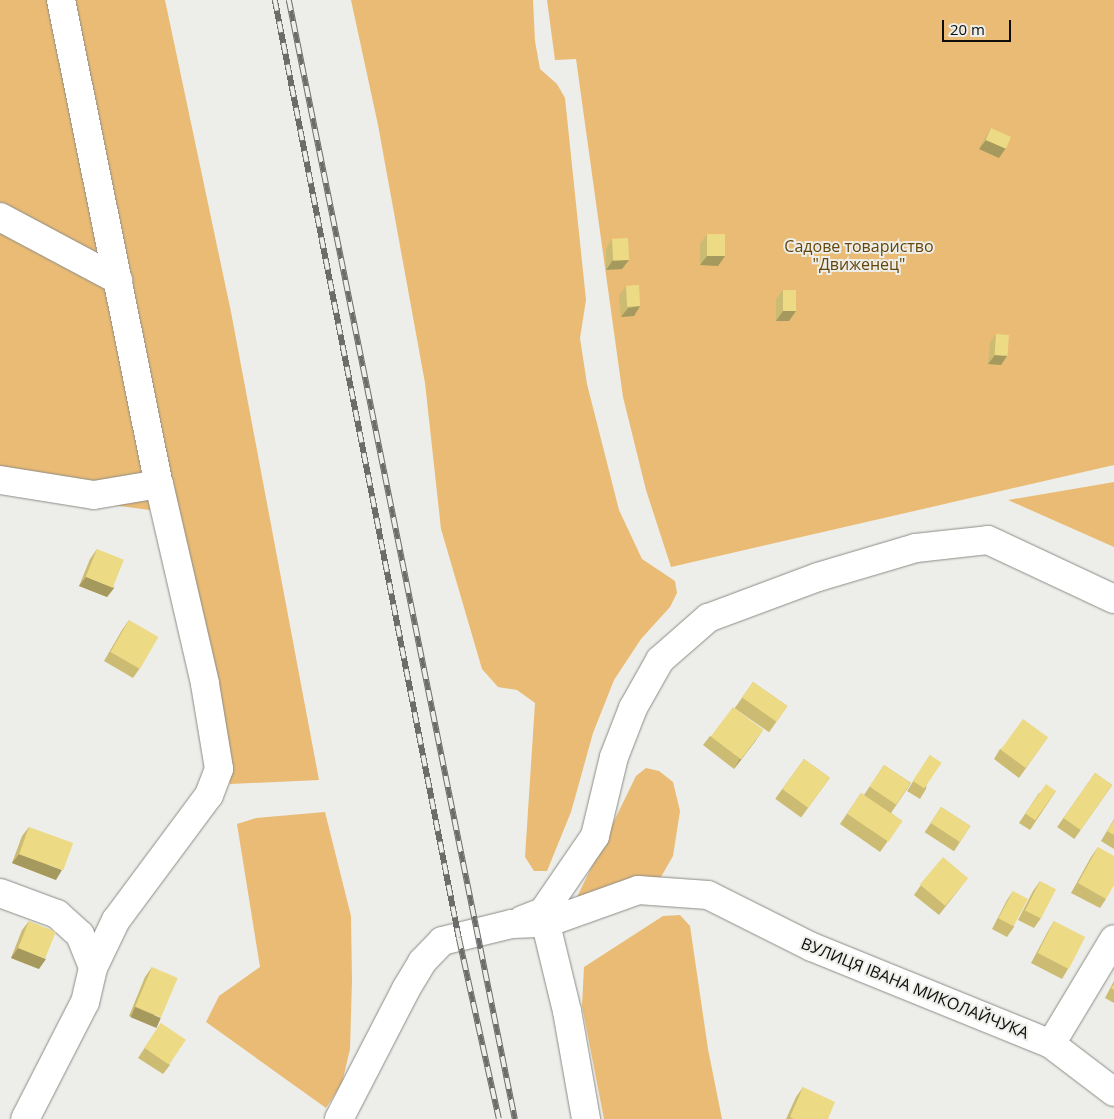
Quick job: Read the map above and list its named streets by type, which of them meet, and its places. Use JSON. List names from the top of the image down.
{
  "streets": {
    "street": ["ВУЛИЦЯ ІВАНА МИКОЛАЙЧУКА"]
  },
  "parks": ["Садове товариство \"Движенец\""],
  "scale_bar": "20 m"
}
